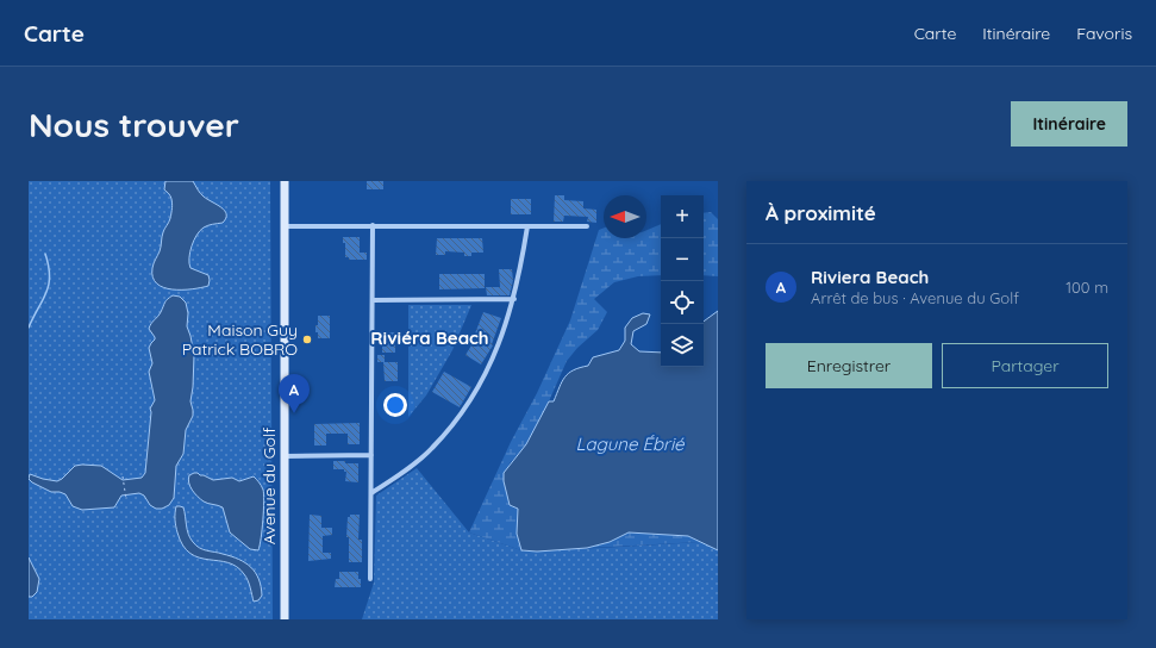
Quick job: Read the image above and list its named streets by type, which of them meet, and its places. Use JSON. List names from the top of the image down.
{
  "streets": {
    "main road": ["Avenue du Golf"]
  },
  "districts": ["Riviéra Beach"],
  "water": ["Lagune Ébrié"],
  "places": ["Maison Guy Patrick BOBRO"],
  "north": "left",
  "page": {
    "header": "Carte",
    "nav": ["Carte", "Itinéraire", "Favoris"],
    "buttons": [
      "Itinéraire",
      ["Enregistrer", "Partager"]
    ],
    "title": "Nous trouver",
    "heading": "À proximité",
    "map_buttons": ["+", "−"],
    "list": [
      {
        "mark": "A",
        "name": "Riviera Beach",
        "note": "Arrêt de bus · Avenue du Golf",
        "value": "100 m"
      }
    ],
    "pins": "A"
  }
}
